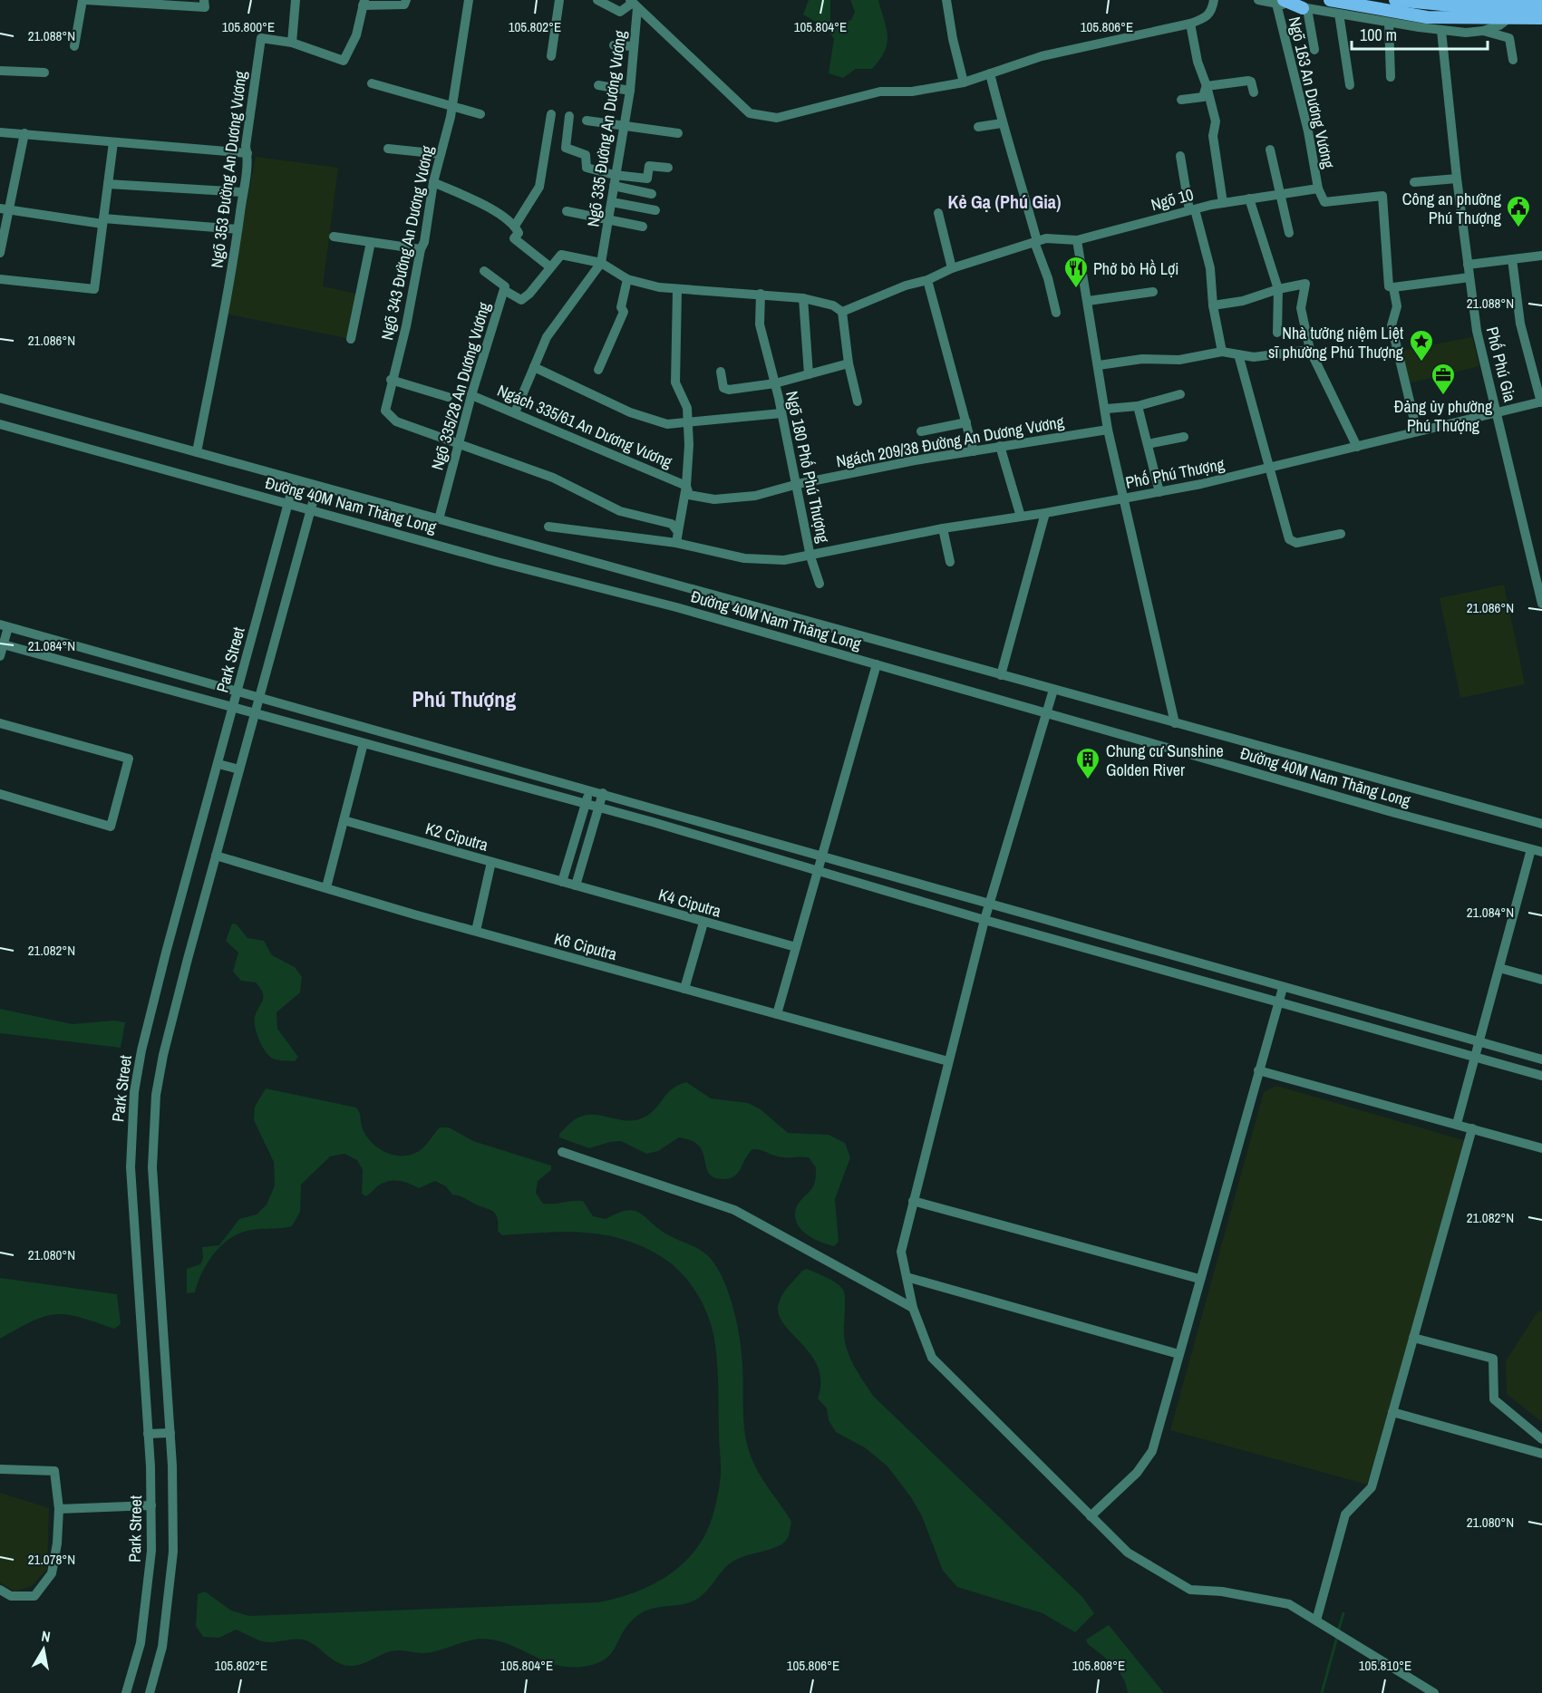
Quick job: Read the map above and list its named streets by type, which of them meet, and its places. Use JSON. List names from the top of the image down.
{
  "streets": {
    "street": [
      "Ngõ 163 An Dương Vương",
      "Ngõ 335 Đường An Dương Vương",
      "Ngõ 353 Đường An Dương Vương",
      "Ngõ 10",
      "Ngõ 343 Đường An Dương Vương",
      "Phố Phú Gia",
      "Ngõ 335/28 An Dương Vương",
      "Ngách 335/61 An Dương Vương",
      "Ngách 209/38 Đường An Dương Vương",
      "Ngõ 180 Phố Phú Thượng",
      "Phố Phú Thượng",
      "Đường 40M Nam Thăng Long",
      "Park Street",
      "K2 Ciputra",
      "K4 Ciputra",
      "K6 Ciputra"
    ]
  },
  "crossings": [
    ["Ngõ 163 An Dương Vương", "Ngõ 10"],
    ["Ngõ 353 Đường An Dương Vương", "Đường 40M Nam Thăng Long"],
    ["Ngõ 343 Đường An Dương Vương", "Ngõ 335/28 An Dương Vương"],
    ["Phố Phú Gia", "Phố Phú Thượng"],
    ["Ngõ 335/28 An Dương Vương", "Ngách 335/61 An Dương Vương"],
    ["Ngõ 335/28 An Dương Vương", "Đường 40M Nam Thăng Long"],
    ["Ngách 335/61 An Dương Vương", "Ngách 209/38 Đường An Dương Vương"],
    ["Ngách 335/61 An Dương Vương", "Ngõ 180 Phố Phú Thượng"],
    ["Ngách 209/38 Đường An Dương Vương", "Ngõ 180 Phố Phú Thượng"],
    ["Ngõ 180 Phố Phú Thượng", "Phố Phú Thượng"],
    ["Đường 40M Nam Thăng Long", "Park Street"],
    ["K2 Ciputra", "K4 Ciputra"]
  ],
  "districts": ["Kẻ Gạ (Phú Gia)", "Phú Thượng"],
  "places": {
    "public building": ["Công an phường Phú Thượng"],
    "restaurant": ["Phở bò Hồ Lợi"],
    "place": ["Nhà tưởng niệm Liệt sĩ phường Phú Thượng"],
    "office": ["Đảng ủy phường Phú Thượng"],
    "building": ["Chung cư Sunshine Golden River"]
  },
  "scale_bar": "100 m",
  "north": "top",
  "coordinates": [
    "105.800°E",
    "105.802°E",
    "105.804°E",
    "105.806°E",
    "21.088°N",
    "21.086°N",
    "21.084°N",
    "21.082°N",
    "21.080°N",
    "21.078°N",
    "105.808°E",
    "105.810°E"
  ]
}
